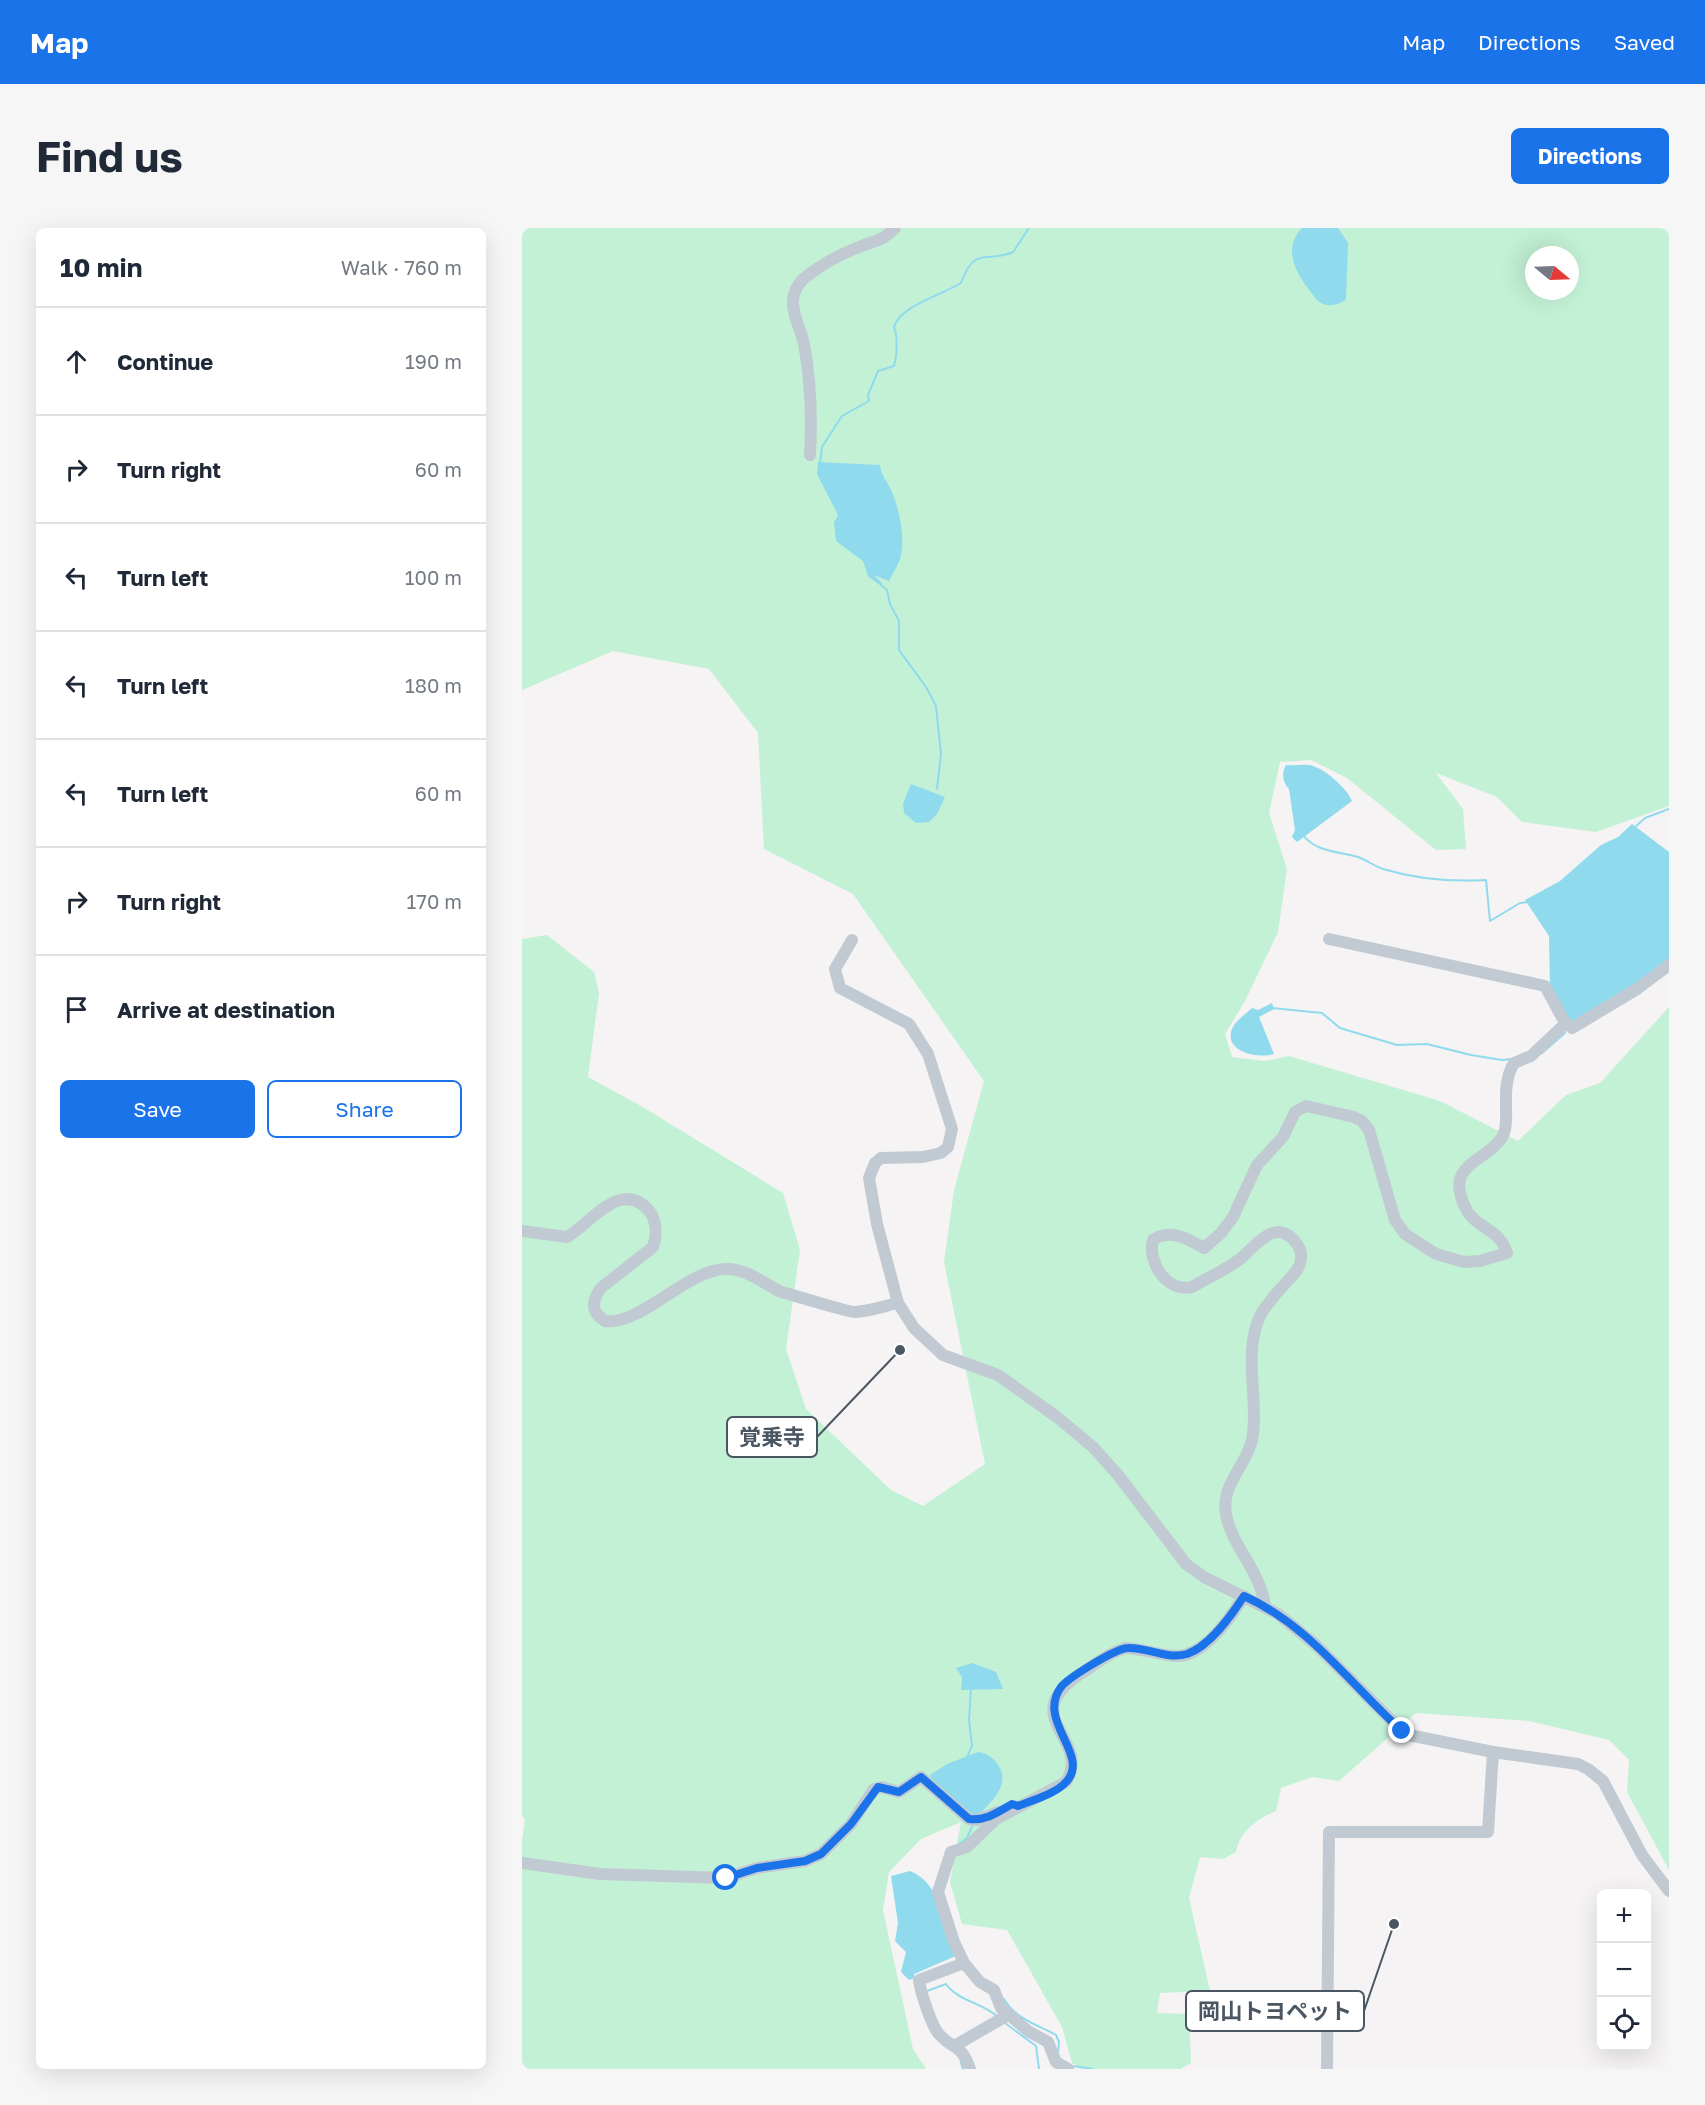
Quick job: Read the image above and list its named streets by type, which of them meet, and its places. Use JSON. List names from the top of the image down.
{
  "places": ["覚乗寺", "岡山トヨペット"],
  "north": "right",
  "page": {
    "header": "Map",
    "nav": ["Map", "Directions", "Saved"],
    "buttons": [
      "Directions",
      ["Save", "Share"]
    ],
    "title": "Find us",
    "heading": ["10 min", "Walk · 760 m"],
    "list": [
      ["Continue", "190 m"],
      ["Turn right", "60 m"],
      ["Turn left", "100 m"],
      ["Turn left", "180 m"],
      ["Turn left", "60 m"],
      ["Turn right", "170 m"],
      "Arrive at destination"
    ],
    "map_buttons": ["+", "−"]
  }
}
